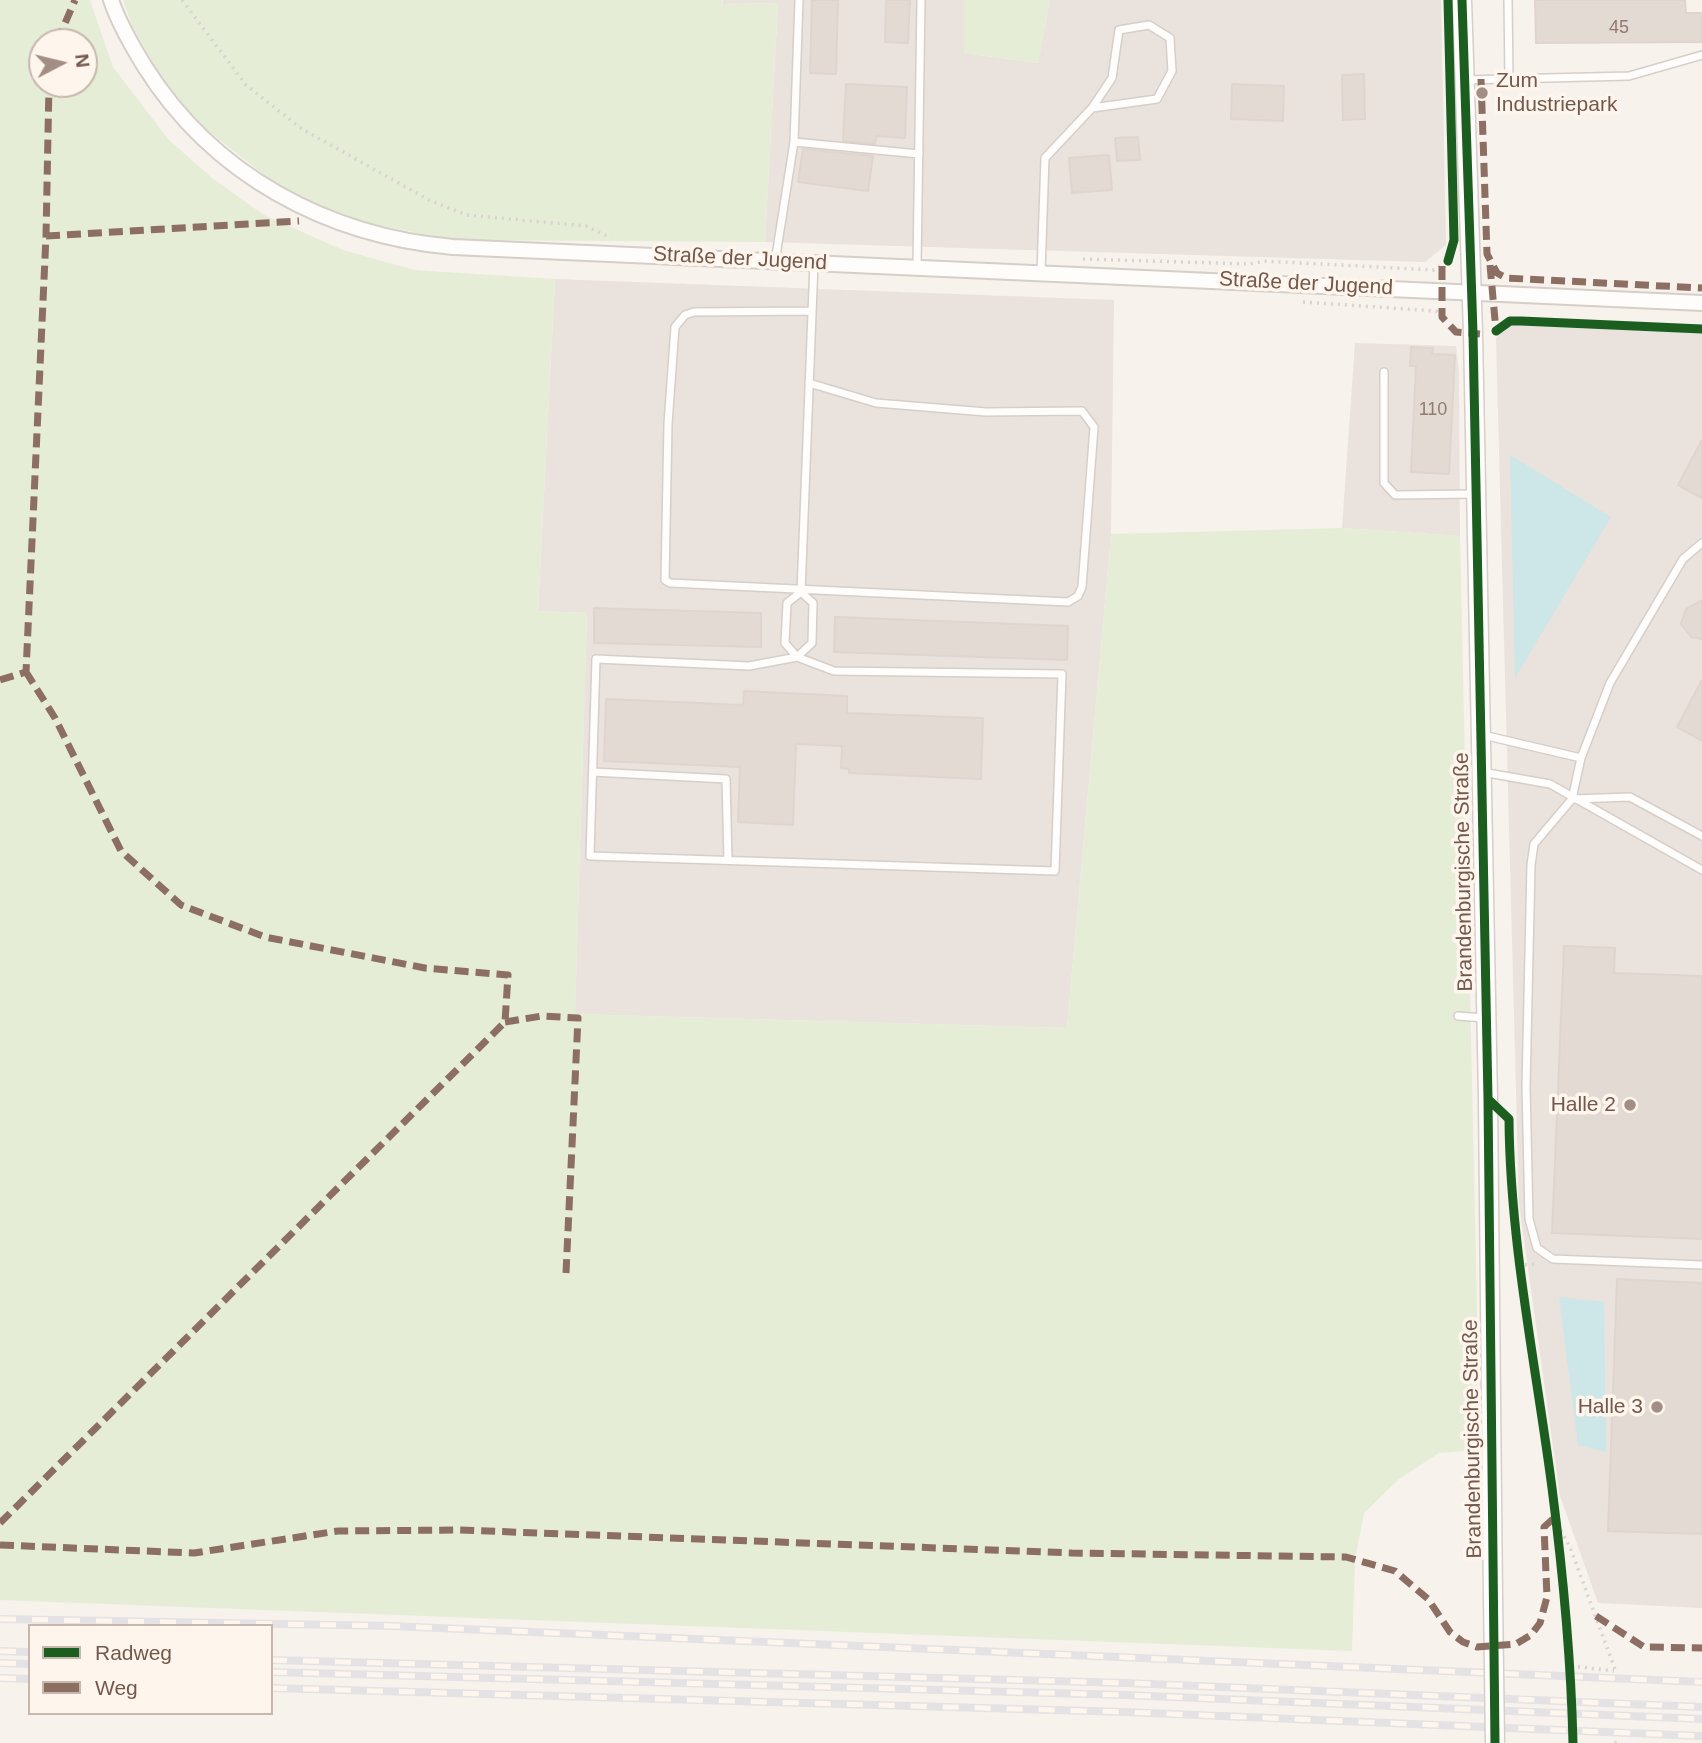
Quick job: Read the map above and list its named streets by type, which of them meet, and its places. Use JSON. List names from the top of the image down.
{
  "streets": {
    "street": ["Straße der Jugend", "Brandenburgische Straße"]
  },
  "crossings": [
    ["Straße der Jugend", "Brandenburgische Straße"]
  ],
  "places": ["Zum Industriepark", "Halle 2", "Halle 3"],
  "house_numbers": ["45", "110"],
  "legend": ["Radweg", "Weg"],
  "north": "right"
}
